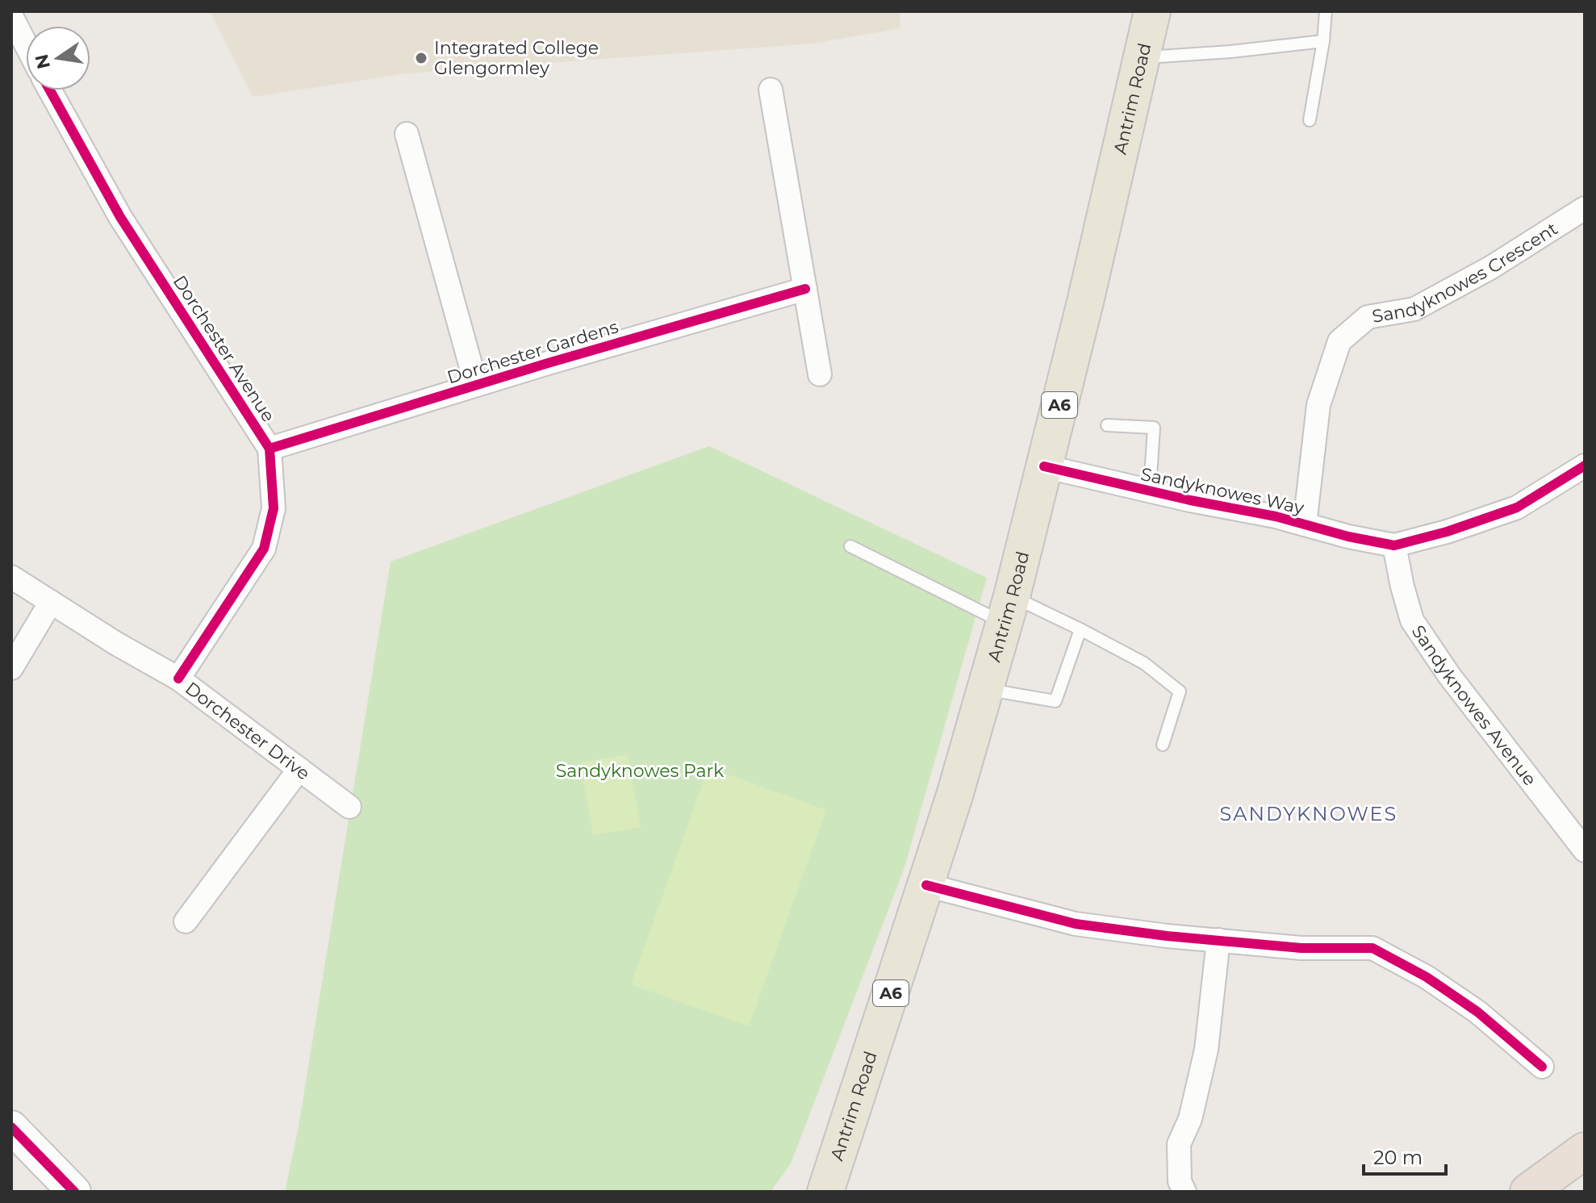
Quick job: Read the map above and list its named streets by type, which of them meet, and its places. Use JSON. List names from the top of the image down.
{
  "streets": {
    "main road": ["Antrim Road", "A6"],
    "street": [
      "Sandyknowes Crescent",
      "Dorchester Avenue",
      "Dorchester Gardens",
      "Sandyknowes Way",
      "Sandyknowes Avenue",
      "Dorchester Drive"
    ]
  },
  "crossings": [
    ["Antrim Road", "Sandyknowes Way"],
    ["Sandyknowes Crescent", "Sandyknowes Way"],
    ["Dorchester Avenue", "Dorchester Gardens"],
    ["Dorchester Avenue", "Dorchester Drive"],
    ["Sandyknowes Way", "Sandyknowes Avenue"]
  ],
  "districts": ["SANDYKNOWES"],
  "parks": ["Sandyknowes Park"],
  "places": ["Integrated College Glengormley"],
  "scale_bar": "20 m",
  "north": "left"
}
